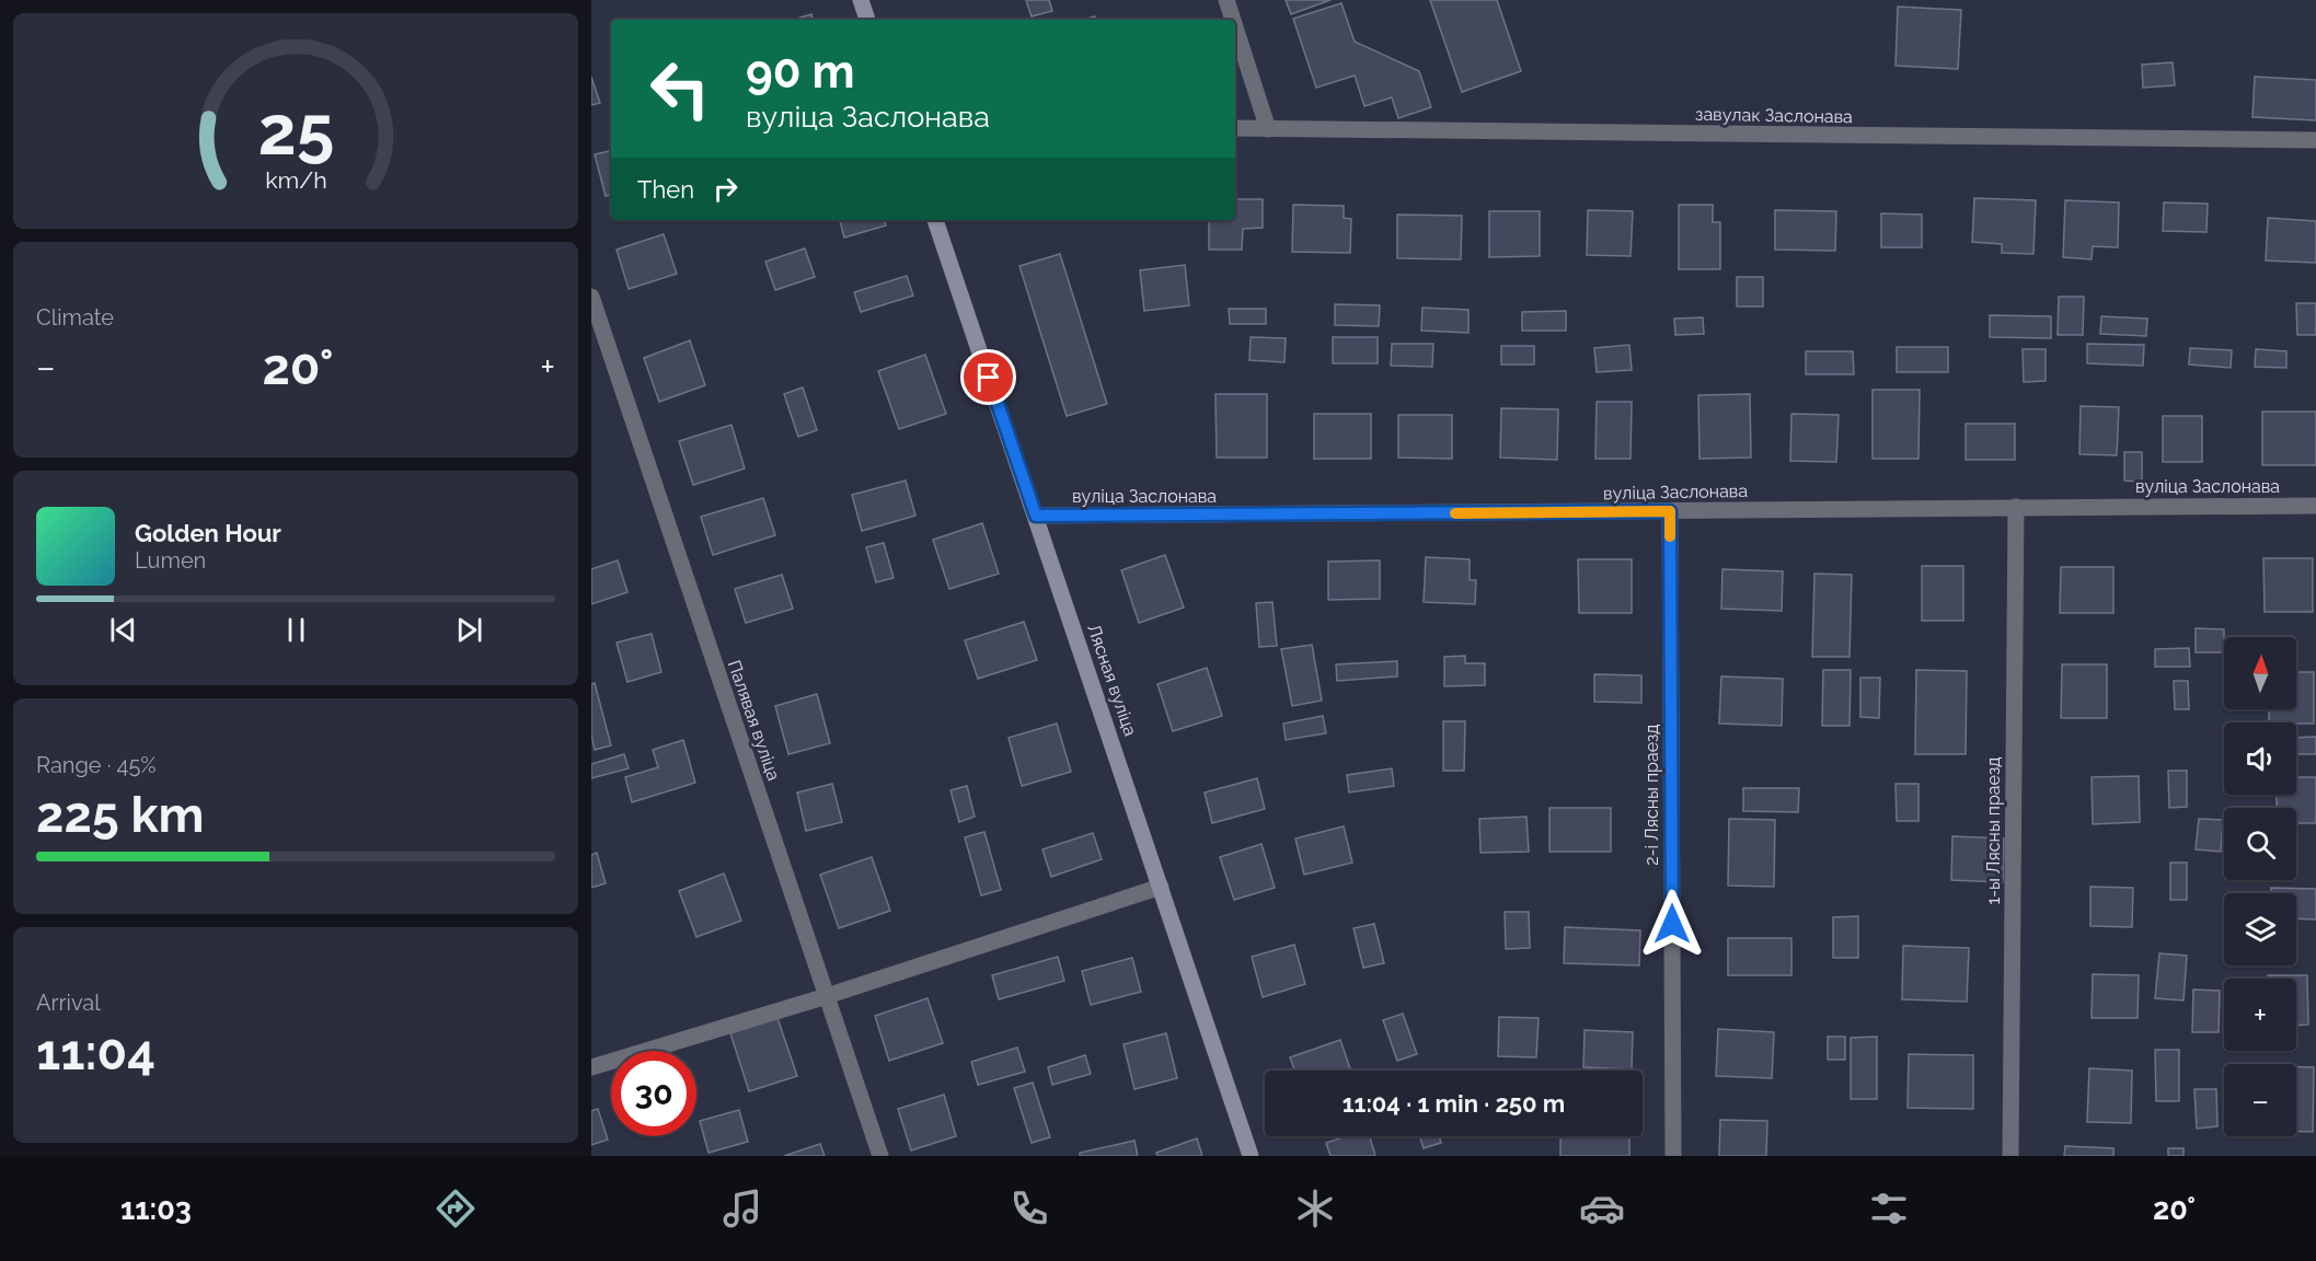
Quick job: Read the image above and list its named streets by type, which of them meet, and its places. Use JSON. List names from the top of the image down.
{
  "streets": {
    "main road": ["Лясная вуліца"],
    "street": [
      "завулак Заслонава",
      "вуліца Заслонава",
      "Палявая вуліца",
      "2-і Лясны праезд",
      "1-ы Лясны праезд"
    ]
  },
  "crossings": [
    ["вуліца Заслонава", "Лясная вуліца"],
    ["вуліца Заслонава", "2-і Лясны праезд"],
    ["вуліца Заслонава", "1-ы Лясны праезд"]
  ],
  "north": "top",
  "page": {
    "turn": ["90 m", "вуліца Заслонава"],
    "then": "Then",
    "tile": [
      "Climate",
      ["Range · 45%", "225 km"],
      ["Arrival", "11:04"]
    ],
    "heat": ["−", "20°", "+"],
    "song": ["Golden Hour", "Lumen"],
    "map_buttons": ["+", "−"],
    "limit": "30",
    "trip": "11:04 · 1 min · 250 m",
    "tabs": ["11:03", "20°"],
    "gauge": ["25", "km/h"]
  }
}
